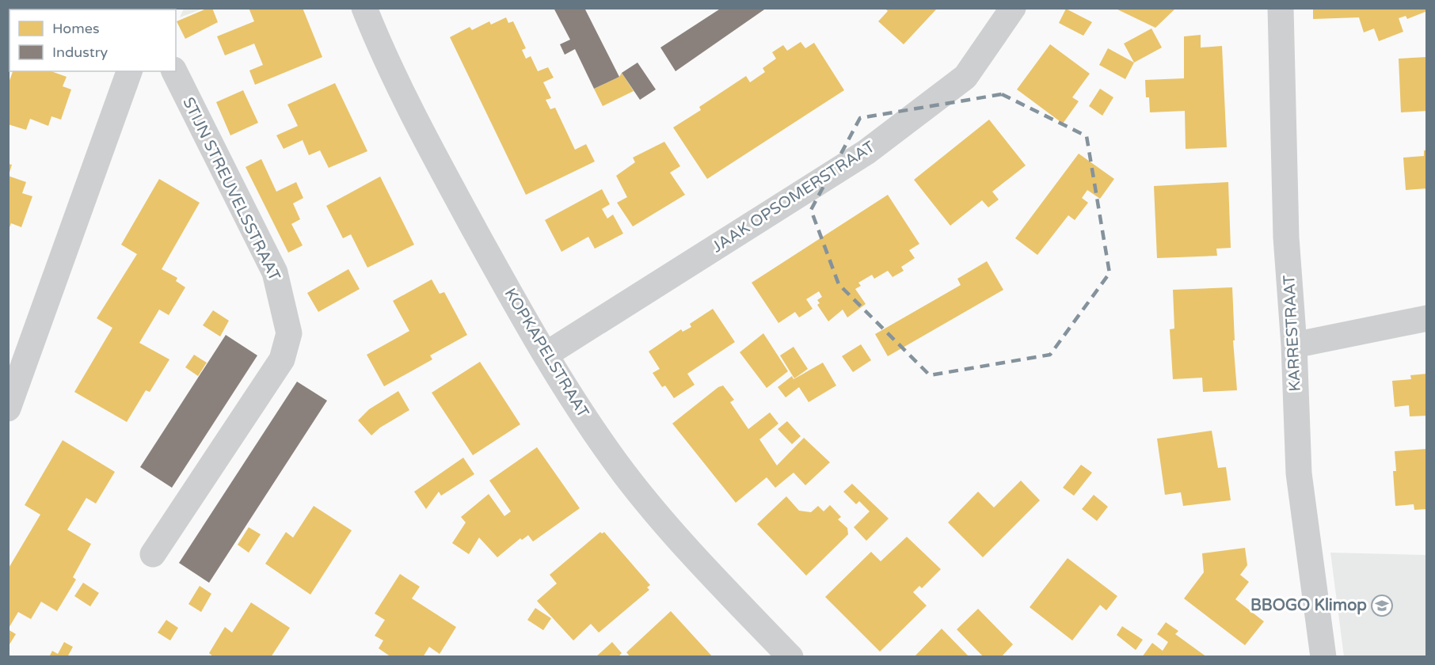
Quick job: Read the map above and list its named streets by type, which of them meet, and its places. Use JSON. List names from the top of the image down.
{
  "streets": {
    "street": [
      "STIJN STREUVELSSTRAAT",
      "JAAK OPSOMERSTRAAT",
      "KARRESTRAAT",
      "KOPKAPELSTRAAT"
    ]
  },
  "crossings": [
    ["JAAK OPSOMERSTRAAT", "KOPKAPELSTRAAT"]
  ],
  "places": {
    "school or university": ["BBOGO Klimop"]
  },
  "legend": ["Homes", "Industry"]
}
